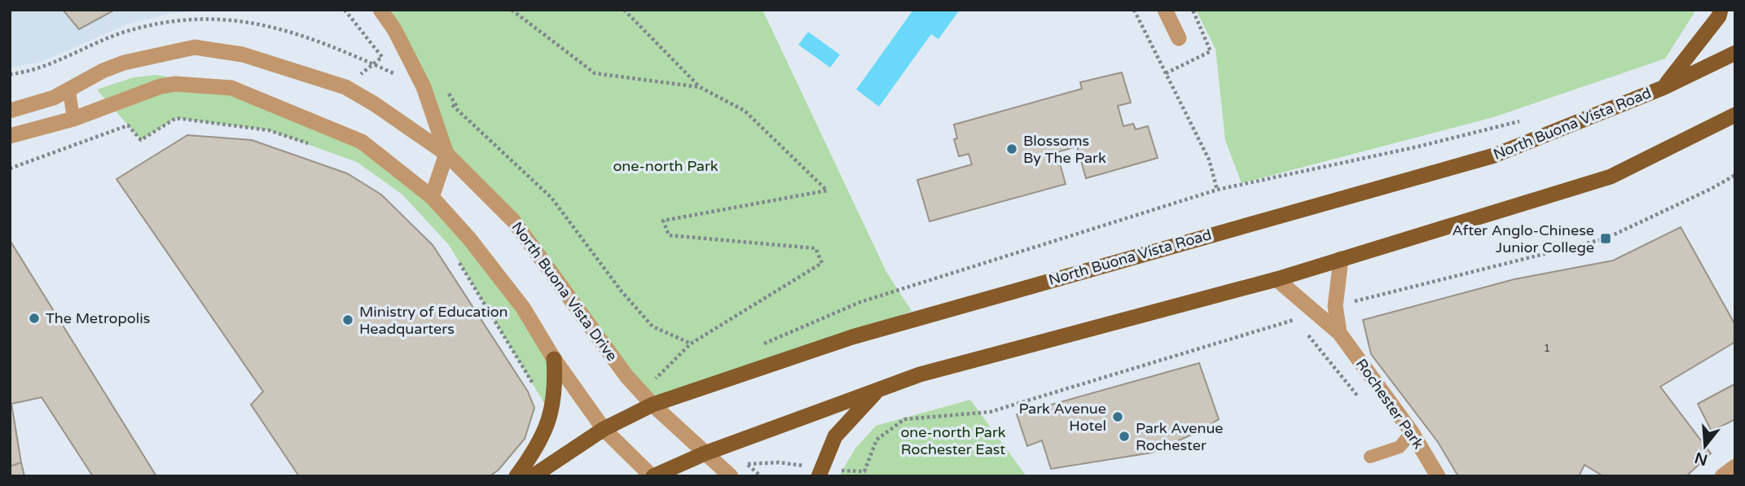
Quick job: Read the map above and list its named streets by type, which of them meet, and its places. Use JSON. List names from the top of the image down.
{
  "streets": {
    "main road": ["North Buona Vista Road"],
    "street": ["North Buona Vista Drive", "Rochester Park"]
  },
  "crossings": [
    ["North Buona Vista Road", "North Buona Vista Drive"]
  ],
  "parks": ["one-north Park", "one-north Park Rochester East"],
  "places": {
    "other": [
      "Blossoms By The Park",
      "The Metropolis",
      "Ministry of Education Headquarters",
      "Park Avenue Hotel",
      "Park Avenue Rochester"
    ],
    "transit": ["After Anglo-Chinese Junior College"]
  },
  "house_numbers": ["1"],
  "north": "bottom"
}
